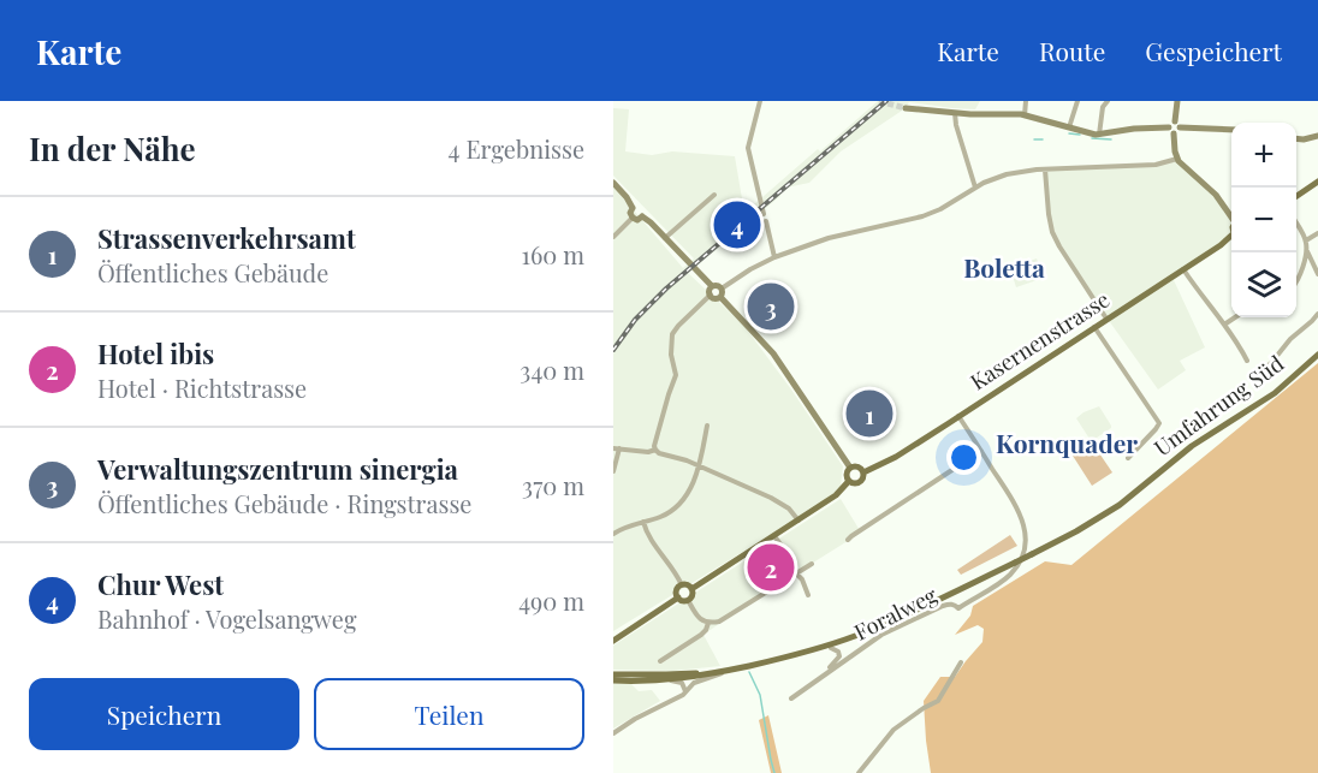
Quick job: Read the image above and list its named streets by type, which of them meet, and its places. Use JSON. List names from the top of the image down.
{
  "streets": {
    "main road": ["Kasernenstrasse", "Umfahrung Süd"],
    "street": ["Foralweg"]
  },
  "crossings": [
    ["Kasernenstrasse", "Foralweg"]
  ],
  "districts": ["Boletta", "Kornquader"],
  "page": {
    "header": "Karte",
    "nav": ["Karte", "Route", "Gespeichert"],
    "heading": ["In der Nähe", "4 Ergebnisse"],
    "map_buttons": ["+", "−"],
    "list": [
      {
        "mark": "1",
        "name": "Strassenverkehrsamt",
        "note": "Öffentliches Gebäude",
        "value": "160 m"
      },
      {
        "mark": "2",
        "name": "Hotel ibis",
        "note": "Hotel · Richtstrasse",
        "value": "340 m"
      },
      {
        "mark": "3",
        "name": "Verwaltungszentrum sinergia",
        "note": "Öffentliches Gebäude · Ringstrasse",
        "value": "370 m"
      },
      {
        "mark": "4",
        "name": "Chur West",
        "note": "Bahnhof · Vogelsangweg",
        "value": "490 m"
      }
    ],
    "pins": [
      "4",
      "3",
      "1",
      "2"
    ],
    "buttons": ["Speichern", "Teilen"]
  }
}
